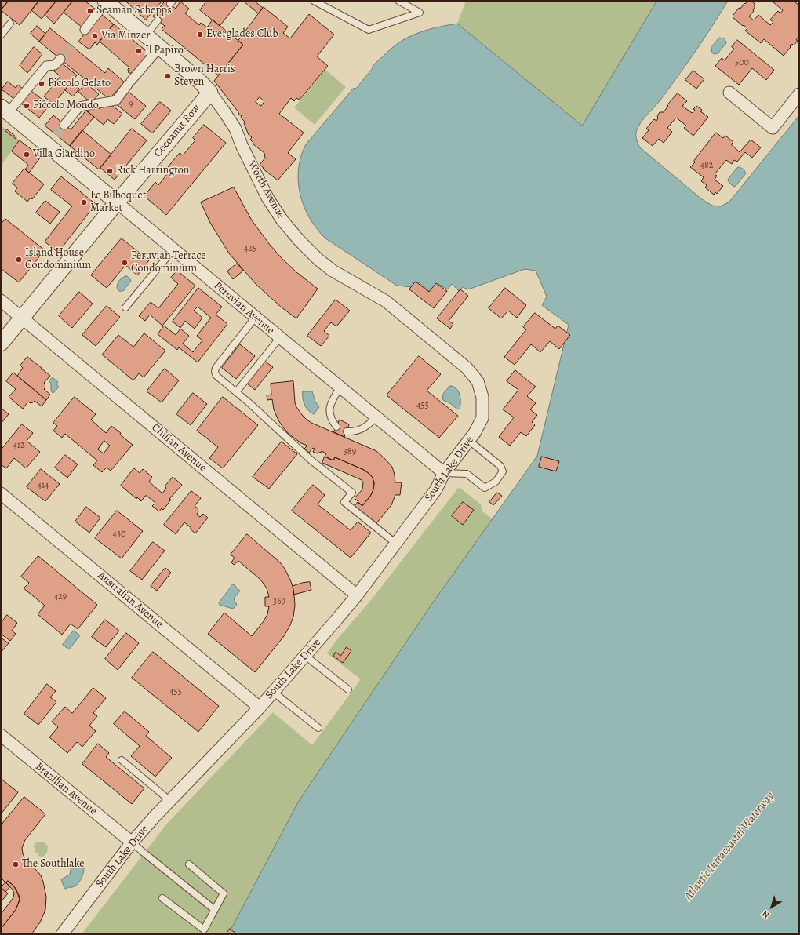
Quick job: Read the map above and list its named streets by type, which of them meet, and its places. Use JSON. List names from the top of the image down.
{
  "streets": {
    "street": [
      "Cocoanut Row",
      "Worth Avenue",
      "Peruvian Avenue",
      "Chilian Avenue",
      "South Lake Drive",
      "Australian Avenue",
      "Brazilian Avenue"
    ]
  },
  "crossings": [
    ["Cocoanut Row", "Worth Avenue"],
    ["Cocoanut Row", "Peruvian Avenue"],
    ["Cocoanut Row", "Chilian Avenue"],
    ["Worth Avenue", "South Lake Drive"],
    ["Peruvian Avenue", "South Lake Drive"],
    ["Chilian Avenue", "South Lake Drive"],
    ["South Lake Drive", "Australian Avenue"],
    ["South Lake Drive", "Brazilian Avenue"]
  ],
  "water": ["Atlantic Intracoastal Waterway"],
  "places": [
    "Seaman Schepps",
    "Everglades Club",
    "Via Minzer",
    "Il Papiro",
    "Brown Harris Steven",
    "Piccolo Gelato",
    "Piccolo Mondo",
    "Villa Giardino",
    "Rick Harrington",
    "Le Bilboquet Market",
    "Island House Condominium",
    "Peruvian Terrace Condominium",
    "The Southlake"
  ],
  "house_numbers": [
    "500",
    "9",
    "482",
    "425",
    "455",
    "412",
    "389",
    "414",
    "430",
    "429",
    "369",
    "455"
  ],
  "north": "bottom left"
}
